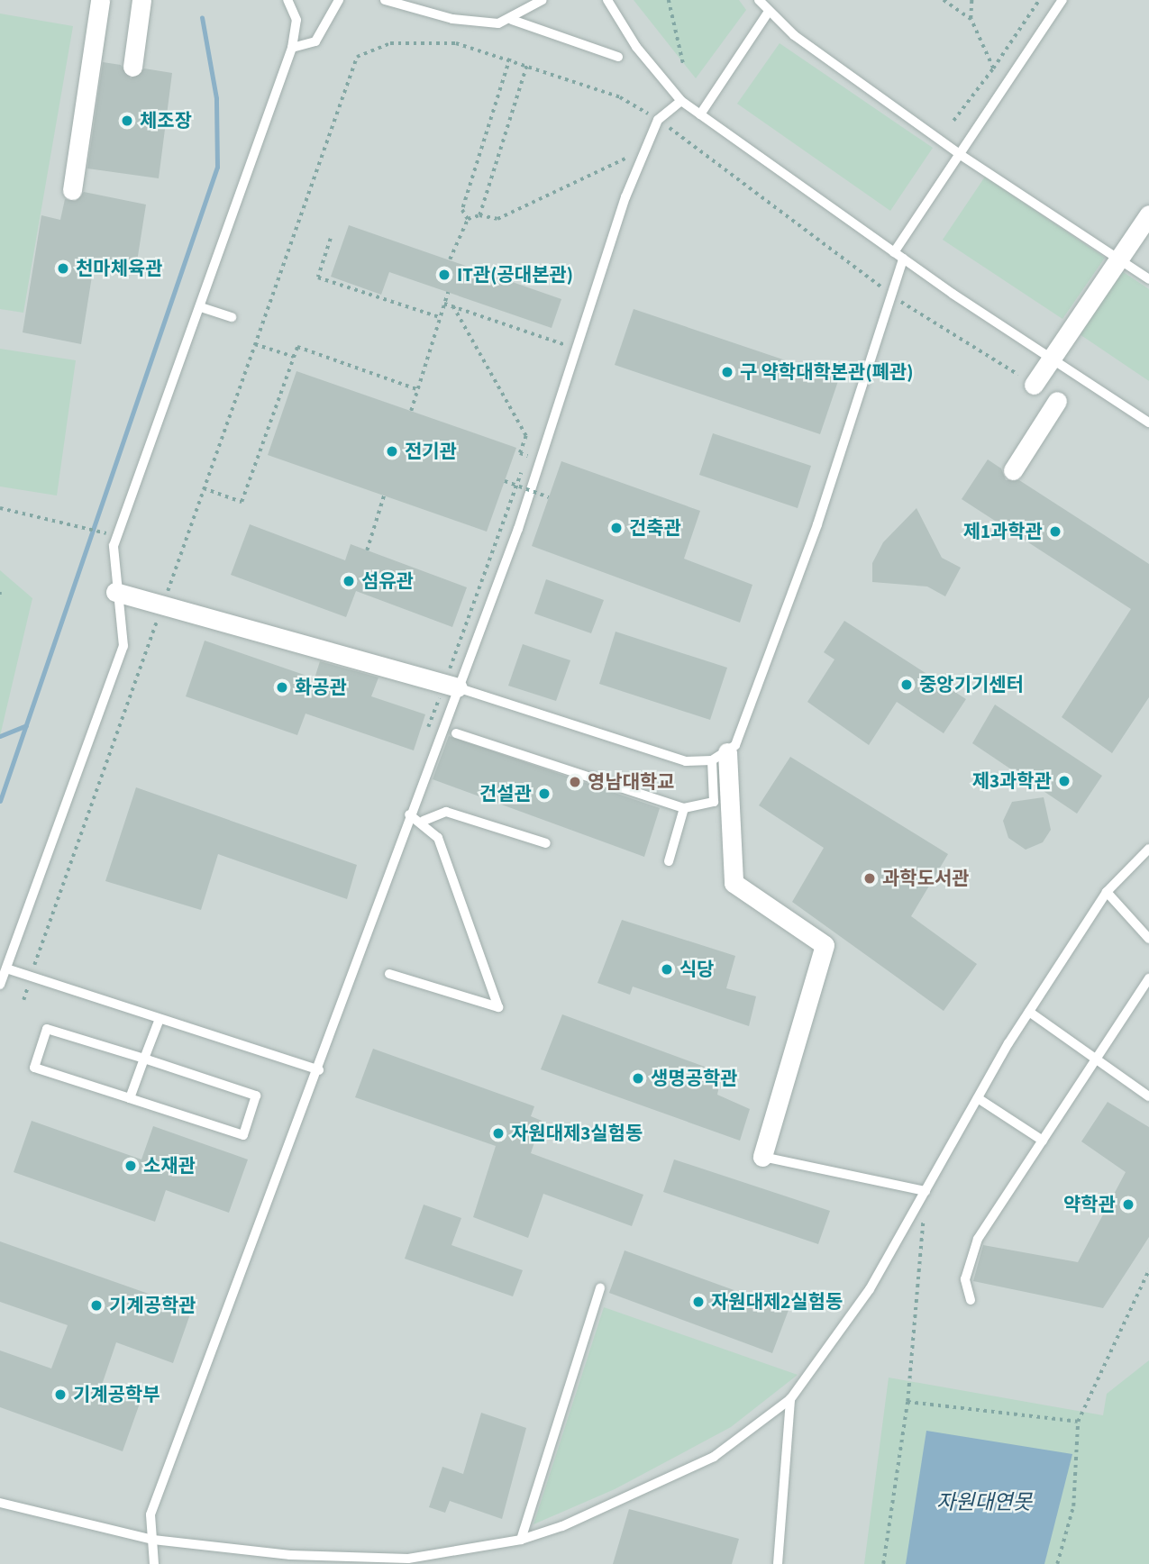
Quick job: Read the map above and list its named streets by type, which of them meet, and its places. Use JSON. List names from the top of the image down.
{
  "water": ["자원대연못"],
  "places": [
    "체조장",
    "천마체육관",
    "IT관(공대본관)",
    "구 약학대학본관(폐관)",
    "전기관",
    "건축관",
    "제1과학관",
    "섬유관",
    "중앙기기센터",
    "화공관",
    "제3과학관",
    "영남대학교",
    "건설관",
    "과학도서관",
    "식당",
    "생명공학관",
    "자원대제3실험동",
    "소재관",
    "약학관",
    "자원대제2실험동",
    "기계공학관",
    "기계공학부"
  ]
}
